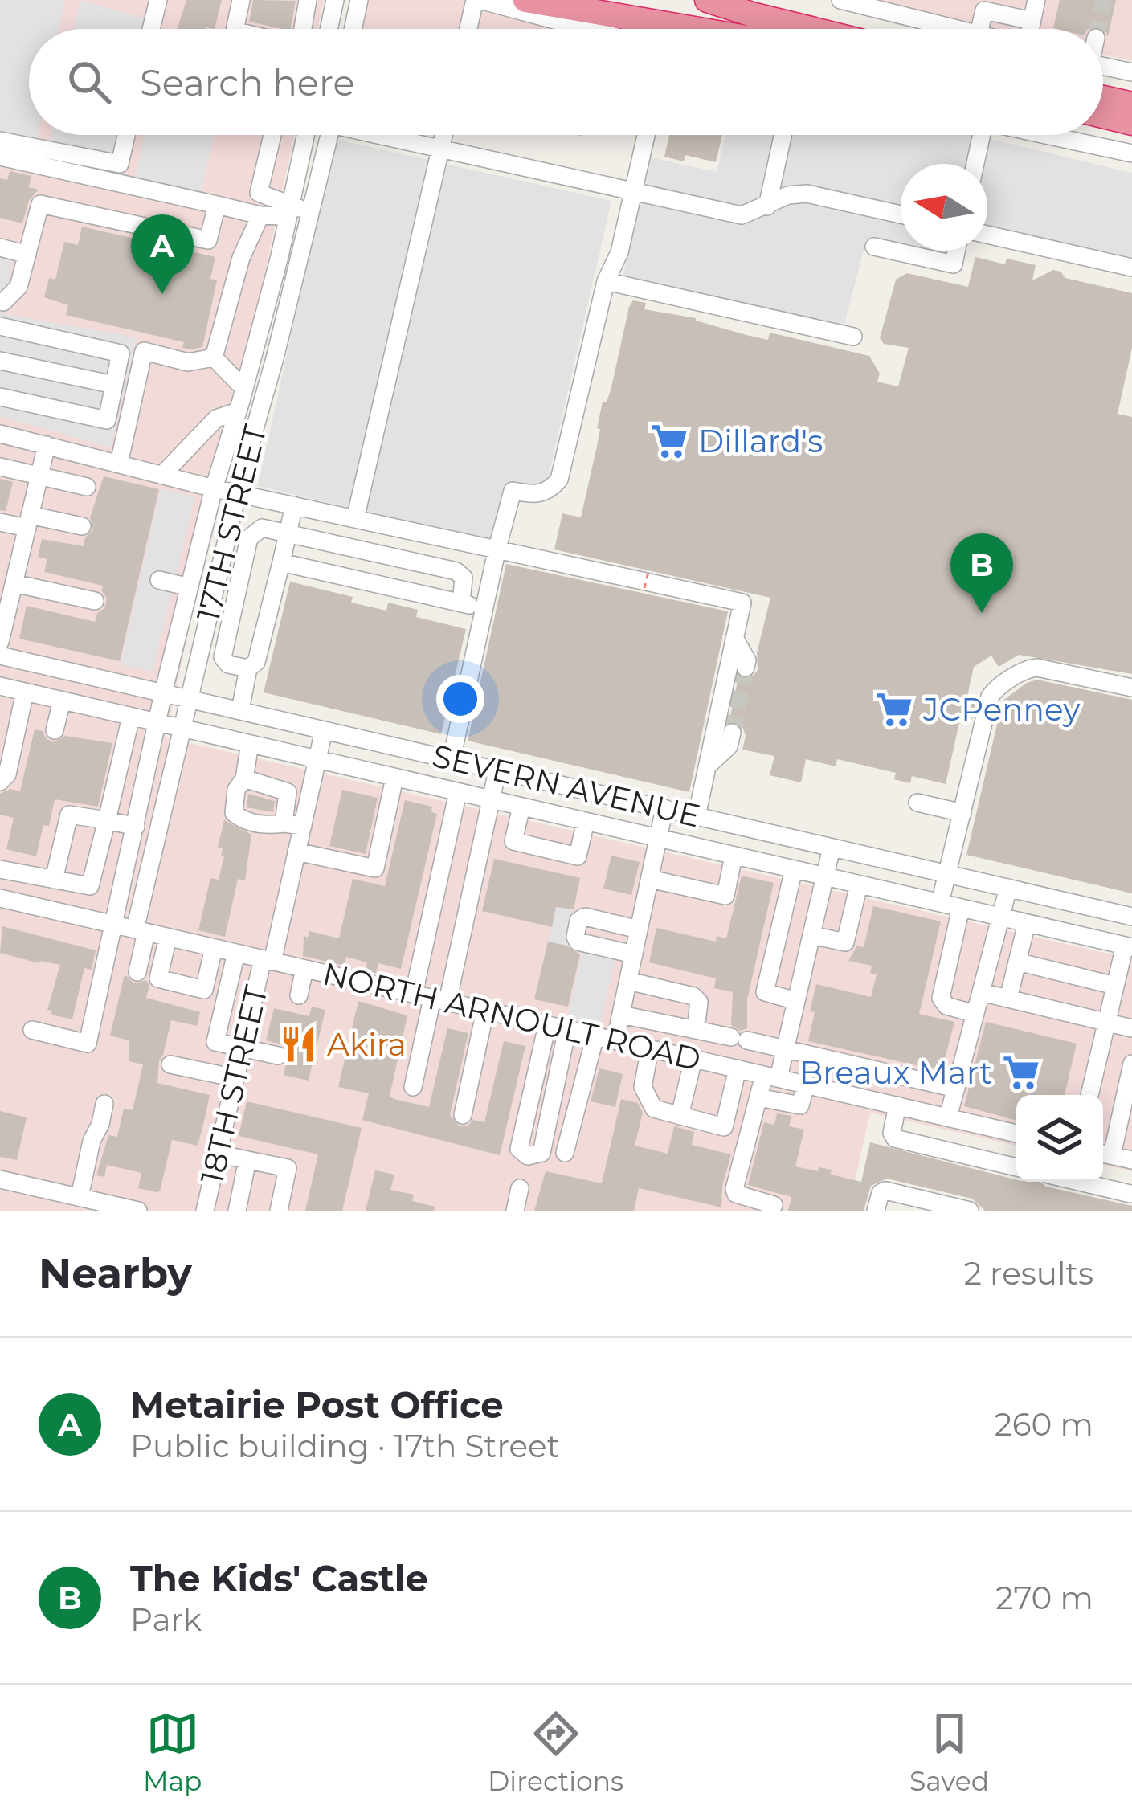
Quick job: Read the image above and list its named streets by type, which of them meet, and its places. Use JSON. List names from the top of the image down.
{
  "streets": {
    "street": [
      "17TH STREET",
      "SEVERN AVENUE",
      "NORTH ARNOULT ROAD",
      "18TH STREET"
    ]
  },
  "crossings": [
    ["17TH STREET", "SEVERN AVENUE"],
    ["17TH STREET", "NORTH ARNOULT ROAD"],
    ["SEVERN AVENUE", "18TH STREET"],
    ["NORTH ARNOULT ROAD", "18TH STREET"]
  ],
  "places": {
    "supermarket": ["Dillard's", "JCPenney", "Breaux Mart"],
    "restaurant": ["Akira"]
  },
  "north": "left",
  "page": {
    "search": "Search here",
    "pins": ["A", "B"],
    "heading": ["Nearby", "2 results"],
    "list": [
      {
        "mark": "A",
        "name": "Metairie Post Office",
        "note": "Public building · 17th Street",
        "value": "260 m"
      },
      {
        "mark": "B",
        "name": "The Kids' Castle",
        "note": "Park",
        "value": "270 m"
      }
    ],
    "nav": ["Map", "Directions", "Saved"]
  }
}
